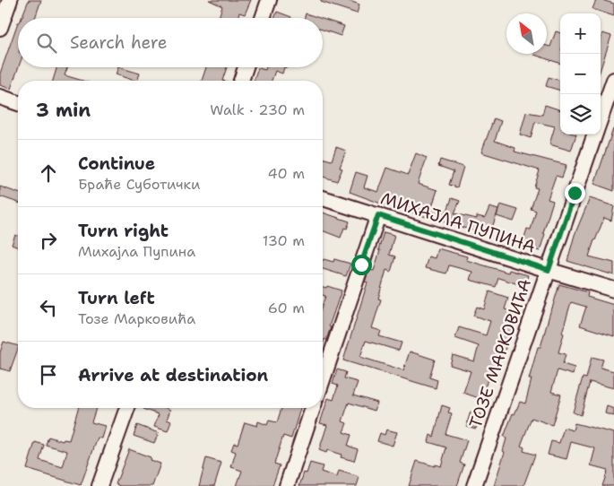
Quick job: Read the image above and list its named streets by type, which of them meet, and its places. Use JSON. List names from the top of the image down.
{
  "streets": {
    "street": ["МИХАЈЛА ПУПИНА", "ТОЗЕ МАРКОВИЋА"]
  },
  "crossings": [
    ["МИХАЈЛА ПУПИНА", "ТОЗЕ МАРКОВИЋА"]
  ],
  "north": "top left",
  "page": {
    "map_buttons": ["+", "−"],
    "search": "Search here",
    "heading": ["3 min", "Walk · 230 m"],
    "list": [
      ["Continue", "Браће Суботички", "40 m"],
      ["Turn right", "Михајла Пупина", "130 m"],
      ["Turn left", "Тозе Марковића", "60 m"],
      "Arrive at destination"
    ]
  }
}
